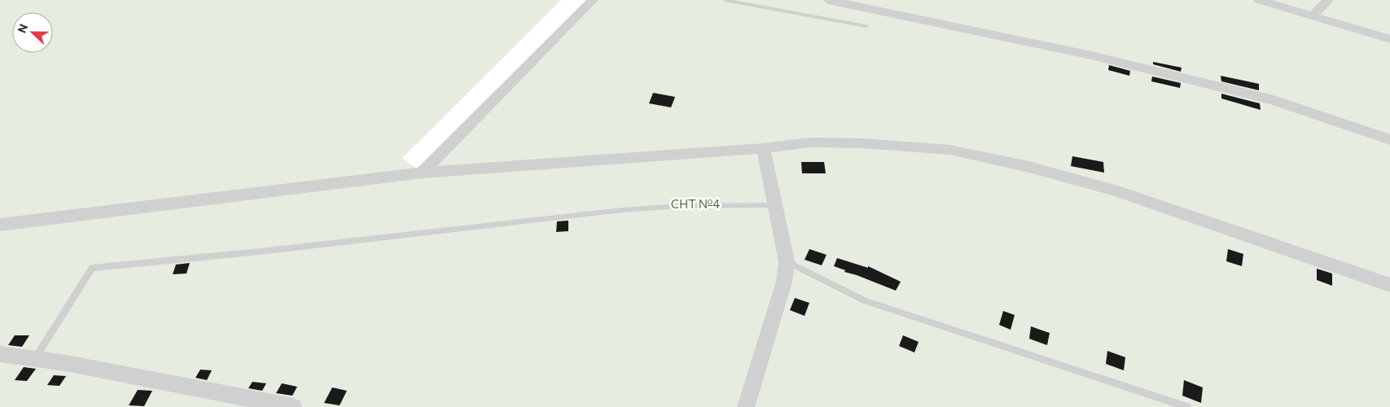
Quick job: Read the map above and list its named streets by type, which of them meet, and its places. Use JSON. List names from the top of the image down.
{
  "parks": ["СНТ №4"],
  "north": "left"
}
